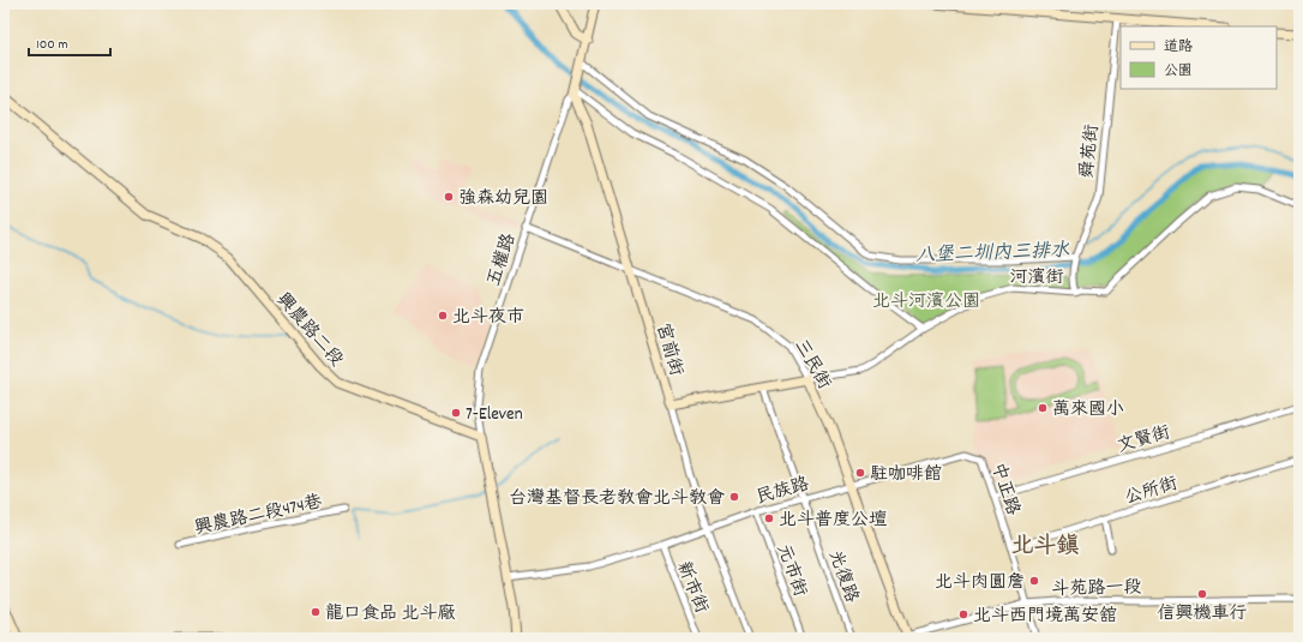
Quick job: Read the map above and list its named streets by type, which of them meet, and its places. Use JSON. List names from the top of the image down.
{
  "streets": {
    "street": [
      "舜苑街",
      "五權路",
      "河濱街",
      "興農路二段",
      "宮前街",
      "三民街",
      "文賢街",
      "中正路",
      "民族路",
      "公所街",
      "興農路二段474巷",
      "元市街",
      "光復路",
      "新市街",
      "斗苑路一段"
    ]
  },
  "crossings": [
    ["舜苑街", "河濱街"],
    ["五權路", "興農路二段"],
    ["五權路", "宮前街"],
    ["五權路", "三民街"],
    ["河濱街", "宮前街"],
    ["河濱街", "三民街"],
    ["河濱街", "光復路"],
    ["宮前街", "三民街"],
    ["宮前街", "民族路"],
    ["三民街", "民族路"],
    ["三民街", "斗苑路一段"],
    ["文賢街", "中正路"],
    ["中正路", "民族路"],
    ["中正路", "公所街"],
    ["中正路", "斗苑路一段"],
    ["民族路", "元市街"],
    ["民族路", "光復路"],
    ["民族路", "新市街"]
  ],
  "districts": ["北斗鎮"],
  "water": ["八堡二圳內三排水"],
  "parks": ["北斗河濱公園"],
  "places": [
    "強森幼兒園",
    "北斗夜市",
    "萬來國小",
    "7-Eleven",
    "駐咖啡館",
    "台灣基督長老教會北斗教會",
    "北斗普度公壇",
    "北斗肉圓詹",
    "信興機車行",
    "龍口食品 北斗廠",
    "北斗西門境萬安舘"
  ],
  "legend": ["道路", "公園"],
  "scale_bar": "100 m"
}
